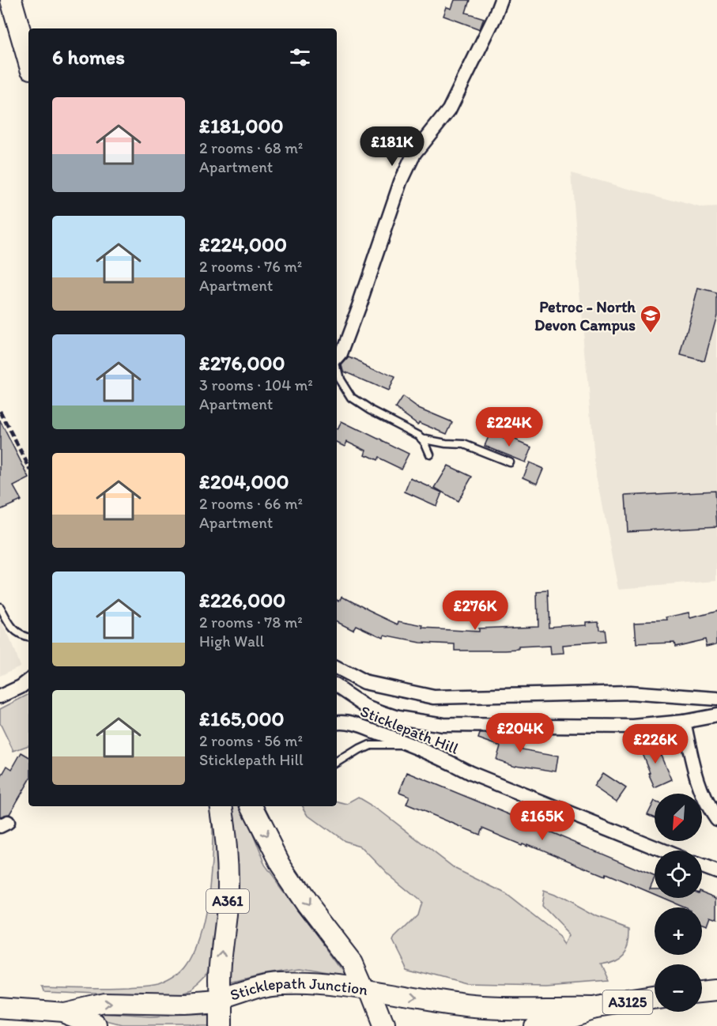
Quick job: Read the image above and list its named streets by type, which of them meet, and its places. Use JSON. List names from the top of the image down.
{
  "streets": {
    "main road": ["A361", "Sticklepath Junction", "A3125"],
    "street": ["Sticklepath Hill"]
  },
  "crossings": [
    ["A361", "Sticklepath Junction"],
    ["Sticklepath Junction", "A3125"]
  ],
  "places": {
    "school or university": ["Petroc - North Devon Campus"]
  },
  "north": "bottom left",
  "page": {
    "heading": "6 homes",
    "list": [
      {
        "name": "£181,000",
        "note": "2 rooms · 68 m² · Apartment"
      },
      {
        "name": "£224,000",
        "note": "2 rooms · 76 m² · Apartment"
      },
      {
        "name": "£276,000",
        "note": "3 rooms · 104 m² · Apartment"
      },
      {
        "name": "£204,000",
        "note": "2 rooms · 66 m² · Apartment"
      },
      {
        "name": "£226,000",
        "note": "2 rooms · 78 m² · High Wall"
      },
      {
        "name": "£165,000",
        "note": "2 rooms · 56 m² · Sticklepath Hill"
      }
    ],
    "price": [
      "£181K",
      "£224K",
      "£276K",
      "£204K",
      "£226K",
      "£165K"
    ],
    "map_buttons": ["+", "−"]
  }
}
